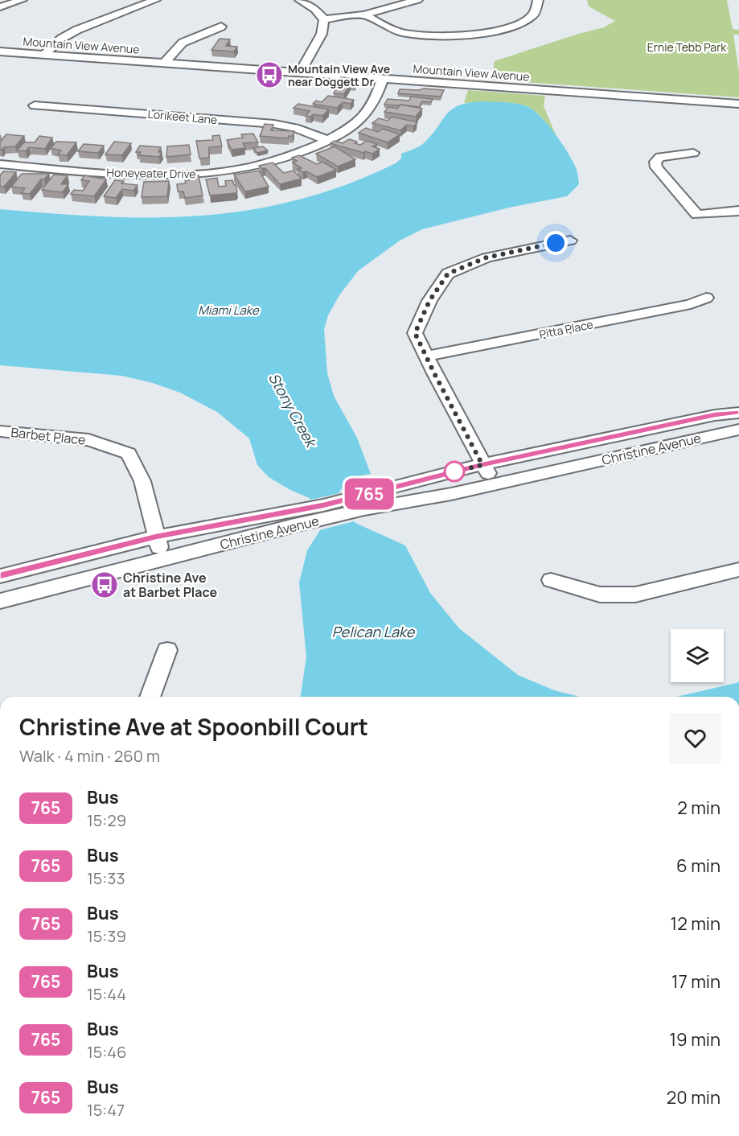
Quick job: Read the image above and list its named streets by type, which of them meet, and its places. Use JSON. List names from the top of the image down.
{
  "streets": {
    "street": [
      "Mountain View Avenue",
      "Lorikeet Lane",
      "Honeyeater Drive",
      "Pitta Place",
      "Barbet Place",
      "Christine Avenue"
    ]
  },
  "crossings": [
    ["Mountain View Avenue", "Honeyeater Drive"],
    ["Lorikeet Lane", "Honeyeater Drive"],
    ["Barbet Place", "Christine Avenue"]
  ],
  "water": ["Miami Lake", "Stony Creek", "Pelican Lake"],
  "parks": ["Ernie Tebb Park"],
  "places": {
    "bus stop": ["Mountain View Ave near Doggett Dr", "Christine Ave at Barbet Place"]
  },
  "lines": ["bus line 765"],
  "page": {
    "on_map": "765",
    "heading": ["Christine Ave at Spoonbill Court", "Walk · 4 min · 260 m"],
    "list": [
      {
        "mark": "765",
        "name": "Bus",
        "note": "15:29",
        "value": "2 min"
      },
      {
        "mark": "765",
        "name": "Bus",
        "note": "15:33",
        "value": "6 min"
      },
      {
        "mark": "765",
        "name": "Bus",
        "note": "15:39",
        "value": "12 min"
      },
      {
        "mark": "765",
        "name": "Bus",
        "note": "15:44",
        "value": "17 min"
      },
      {
        "mark": "765",
        "name": "Bus",
        "note": "15:46",
        "value": "19 min"
      },
      {
        "mark": "765",
        "name": "Bus",
        "note": "15:47",
        "value": "20 min"
      }
    ]
  }
}
